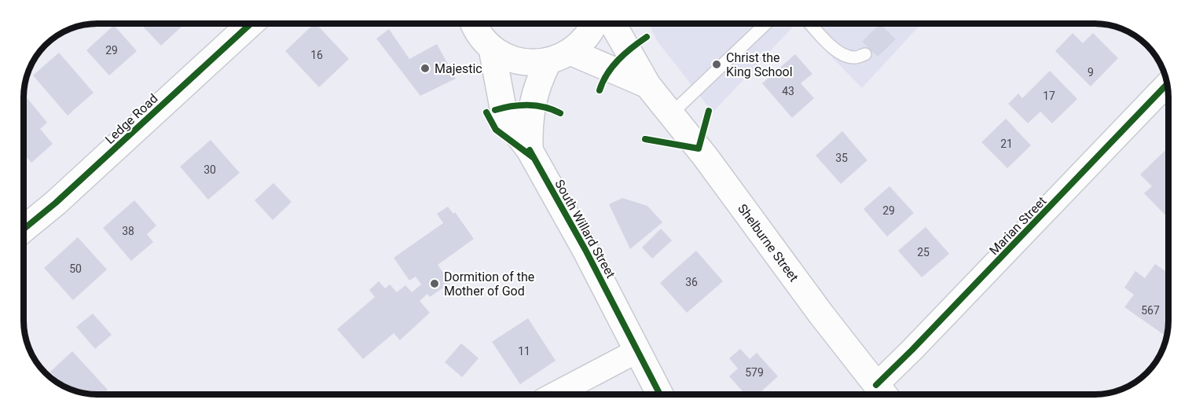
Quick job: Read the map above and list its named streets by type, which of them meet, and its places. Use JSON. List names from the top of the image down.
{
  "streets": {
    "main road": ["Ledge Road", "South Willard Street", "Shelburne Street"],
    "street": ["Marian Street"]
  },
  "crossings": [
    ["South Willard Street", "Shelburne Street"]
  ],
  "places": ["Christ the King School", "Majestic", "Dormition of the Mother of God"],
  "house_numbers": [
    "29",
    "16",
    "9",
    "43",
    "17",
    "21",
    "35",
    "30",
    "29",
    "38",
    "25",
    "50",
    "36",
    "567",
    "11",
    "579"
  ]
}
